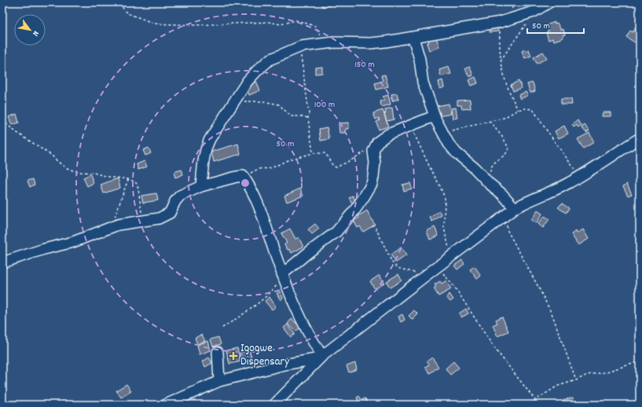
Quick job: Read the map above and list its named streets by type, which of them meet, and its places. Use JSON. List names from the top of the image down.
{
  "places": {
    "health": ["Igogwe Dispensary"]
  },
  "scale_bar": "50 m",
  "north": "bottom right",
  "rings": ["150 m", "100 m", "50 m"]
}
